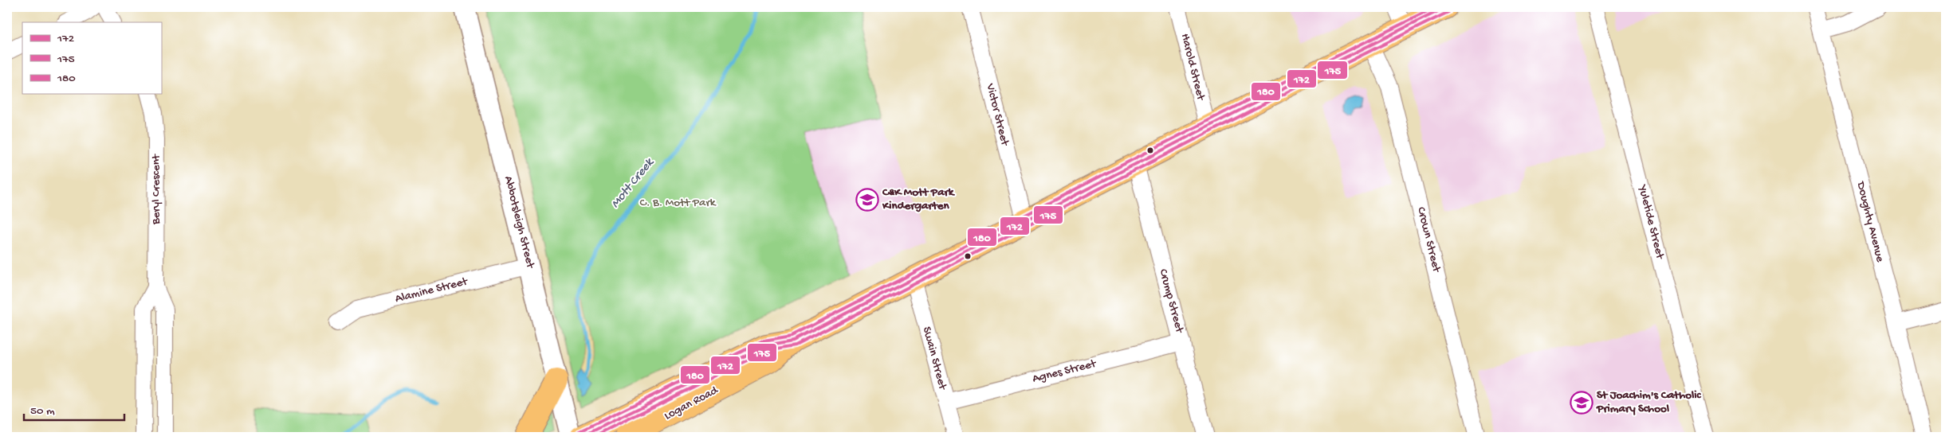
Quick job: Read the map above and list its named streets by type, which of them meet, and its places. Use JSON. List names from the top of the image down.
{
  "streets": {
    "main road": ["Logan Road"],
    "street": [
      "Harold Street",
      "Victor Street",
      "Beryl Crescent",
      "Abbotsleigh Street",
      "Yuletide Street",
      "Doughty Avenue",
      "Crown Street",
      "Alamine Street",
      "Crump Street",
      "Swain Street",
      "Agnes Street"
    ]
  },
  "crossings": [
    ["Harold Street", "Logan Road"],
    ["Victor Street", "Logan Road"],
    ["Abbotsleigh Street", "Alamine Street"],
    ["Crown Street", "Logan Road"],
    ["Crump Street", "Agnes Street"],
    ["Crump Street", "Logan Road"],
    ["Swain Street", "Agnes Street"],
    ["Swain Street", "Logan Road"]
  ],
  "water": ["Mott Creek"],
  "parks": ["C. B. Mott Park"],
  "places": {
    "school or university": ["C&K Mott Park Kindergarten", "St Joachim's Catholic Primary School"]
  },
  "lines": ["transit line 172", "transit line 180", "transit line 175"],
  "legend": ["172", "175", "180"],
  "scale_bar": "50 m"
}
